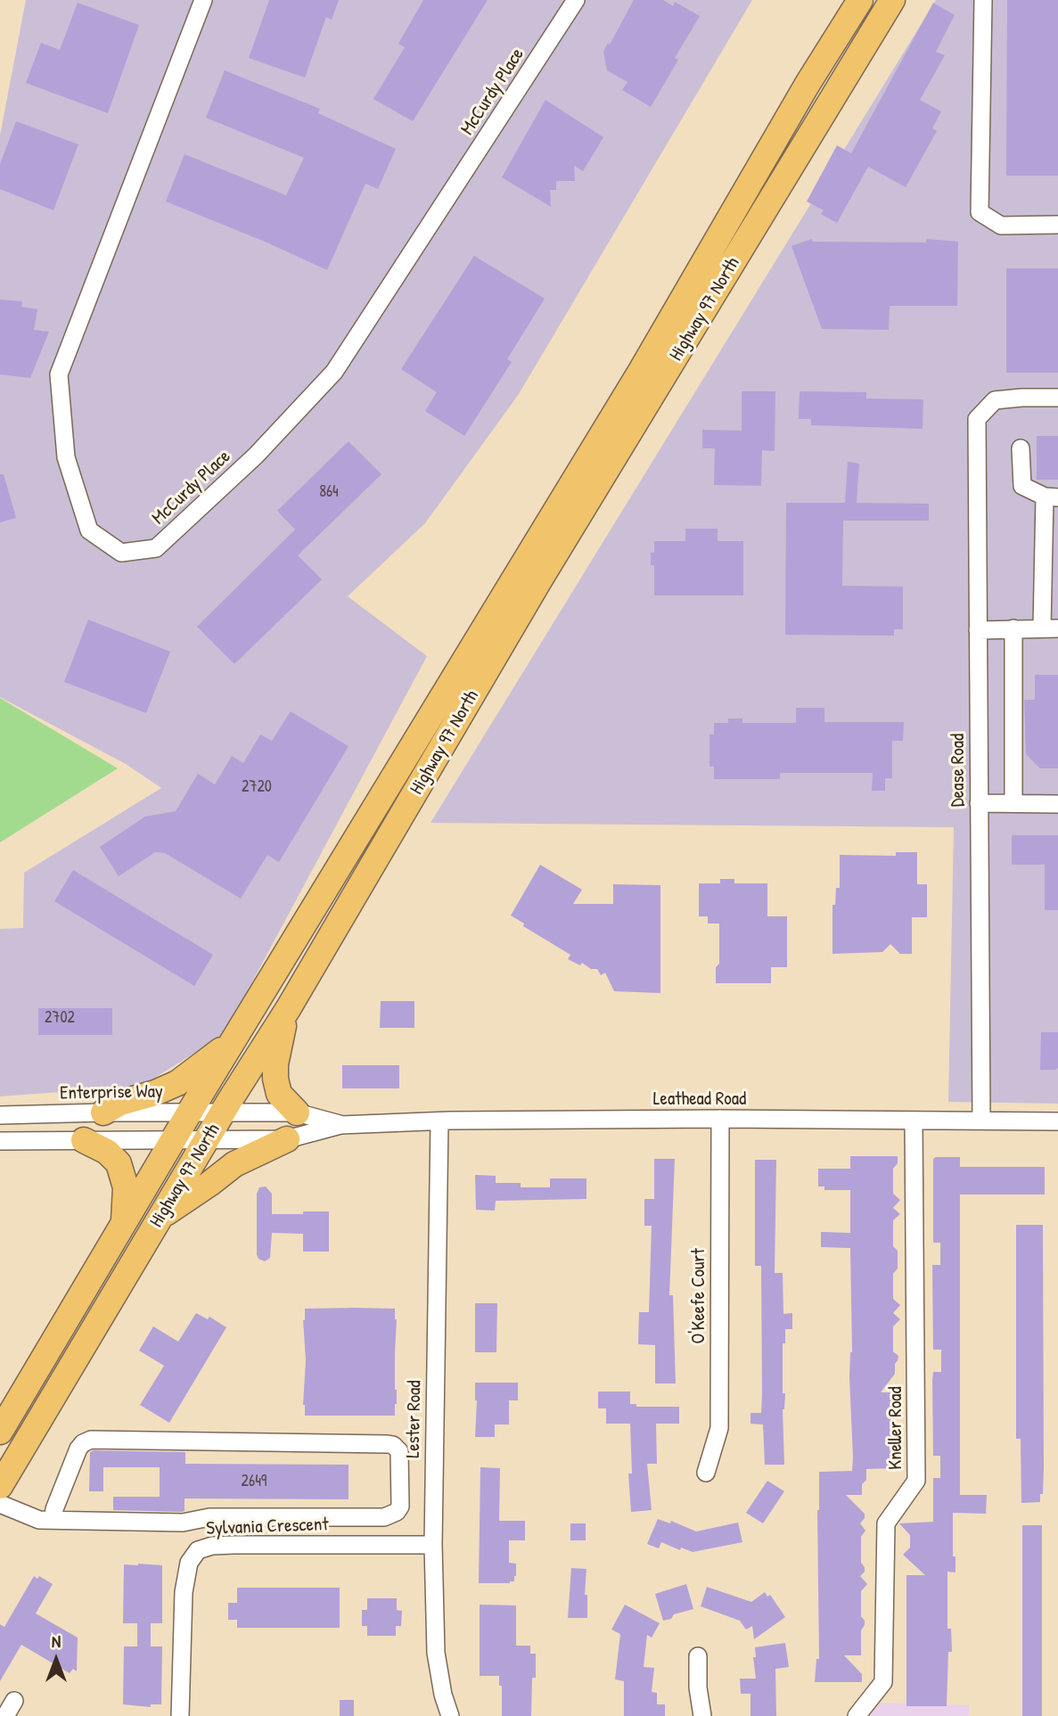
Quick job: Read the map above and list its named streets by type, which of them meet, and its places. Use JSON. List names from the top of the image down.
{
  "streets": {
    "highway": ["Highway 97 North"],
    "street": [
      "McCurdy Place",
      "Dease Road",
      "Enterprise Way",
      "Leathead Road",
      "O'Keefe Court",
      "Lester Road",
      "Kneller Road",
      "Sylvania Crescent"
    ]
  },
  "crossings": [
    ["Highway 97 North", "Enterprise Way"],
    ["Highway 97 North", "Leathead Road"],
    ["Dease Road", "Leathead Road"],
    ["Enterprise Way", "Leathead Road"],
    ["Leathead Road", "O'Keefe Court"],
    ["Leathead Road", "Lester Road"],
    ["Leathead Road", "Kneller Road"],
    ["Lester Road", "Sylvania Crescent"]
  ],
  "house_numbers": [
    "864",
    "2720",
    "2702",
    "2649"
  ],
  "north": "top"
}
